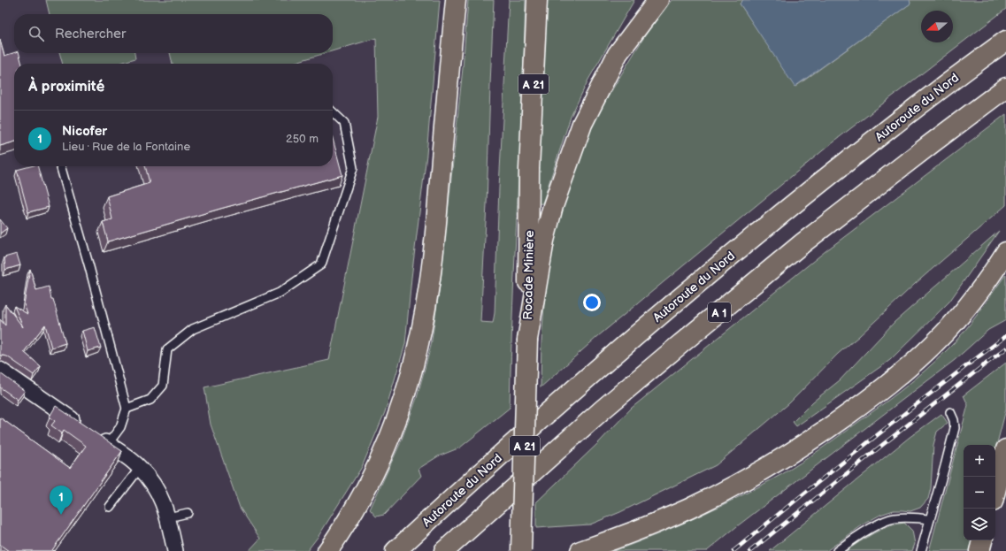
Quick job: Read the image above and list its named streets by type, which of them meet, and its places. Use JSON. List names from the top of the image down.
{
  "streets": {
    "highway": [
      "A 21",
      "Autoroute du Nord",
      "Rocade Minière",
      "A 1"
    ]
  },
  "north": "left",
  "page": {
    "search": "Rechercher",
    "heading": "À proximité",
    "list": [
      {
        "mark": "1",
        "name": "Nicofer",
        "note": "Lieu · Rue de la Fontaine",
        "value": "250 m"
      }
    ],
    "map_buttons": ["+", "−"],
    "pins": "1"
  }
}
